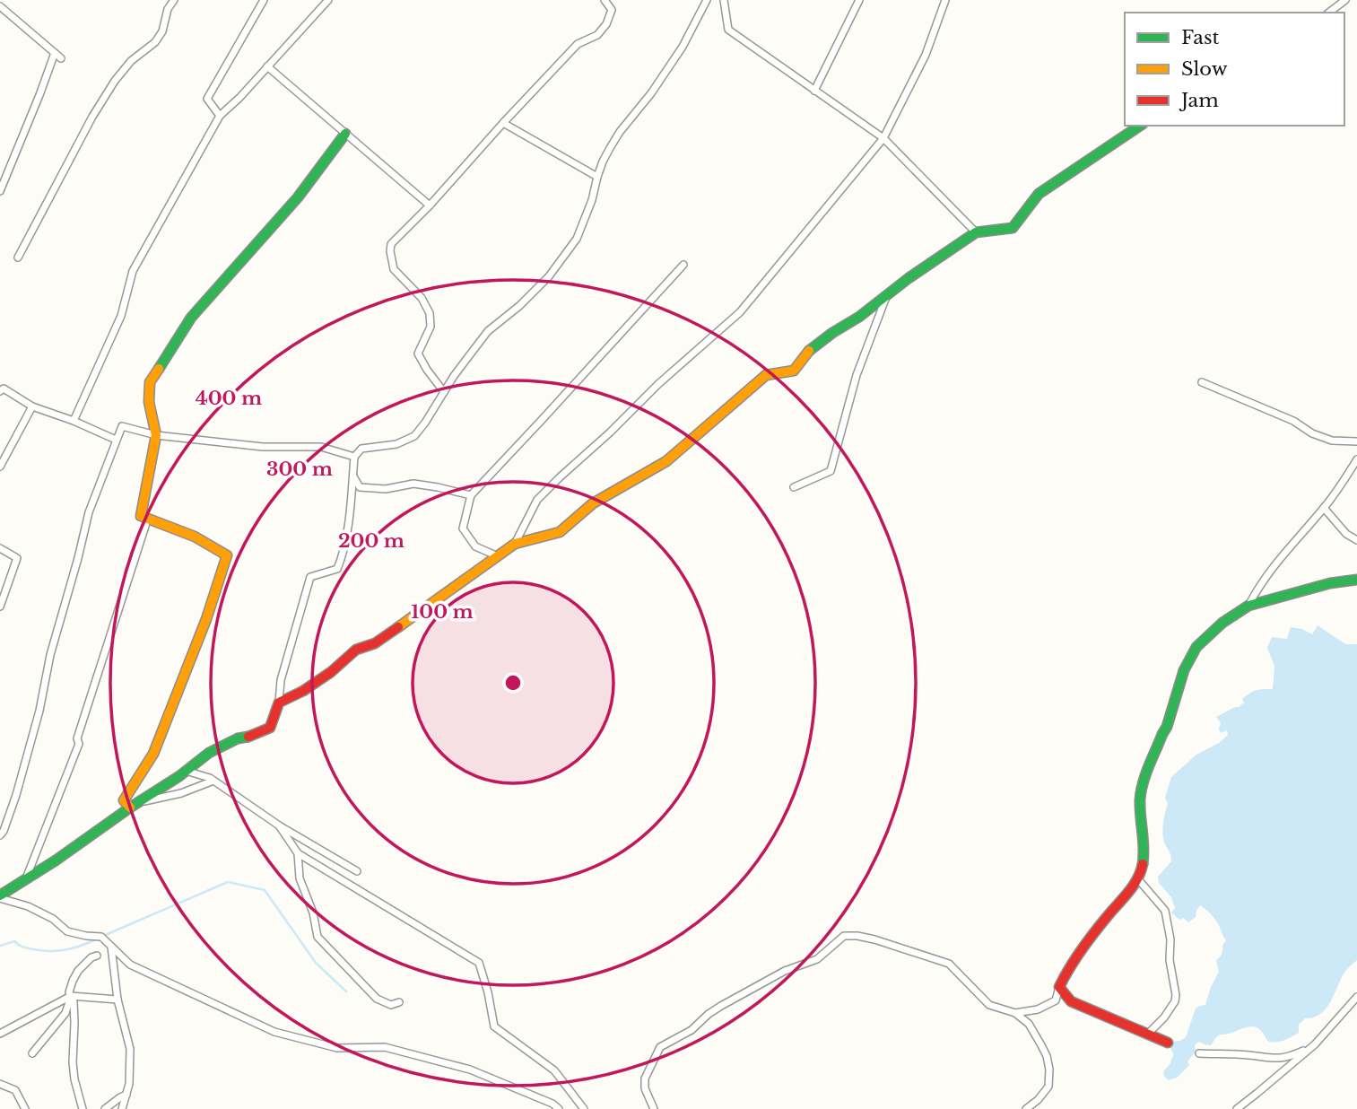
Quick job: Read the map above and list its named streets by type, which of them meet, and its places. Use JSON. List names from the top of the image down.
{
  "legend": ["Fast", "Slow", "Jam"],
  "rings": [
    "400 m",
    "300 m",
    "200 m",
    "100 m"
  ]
}
